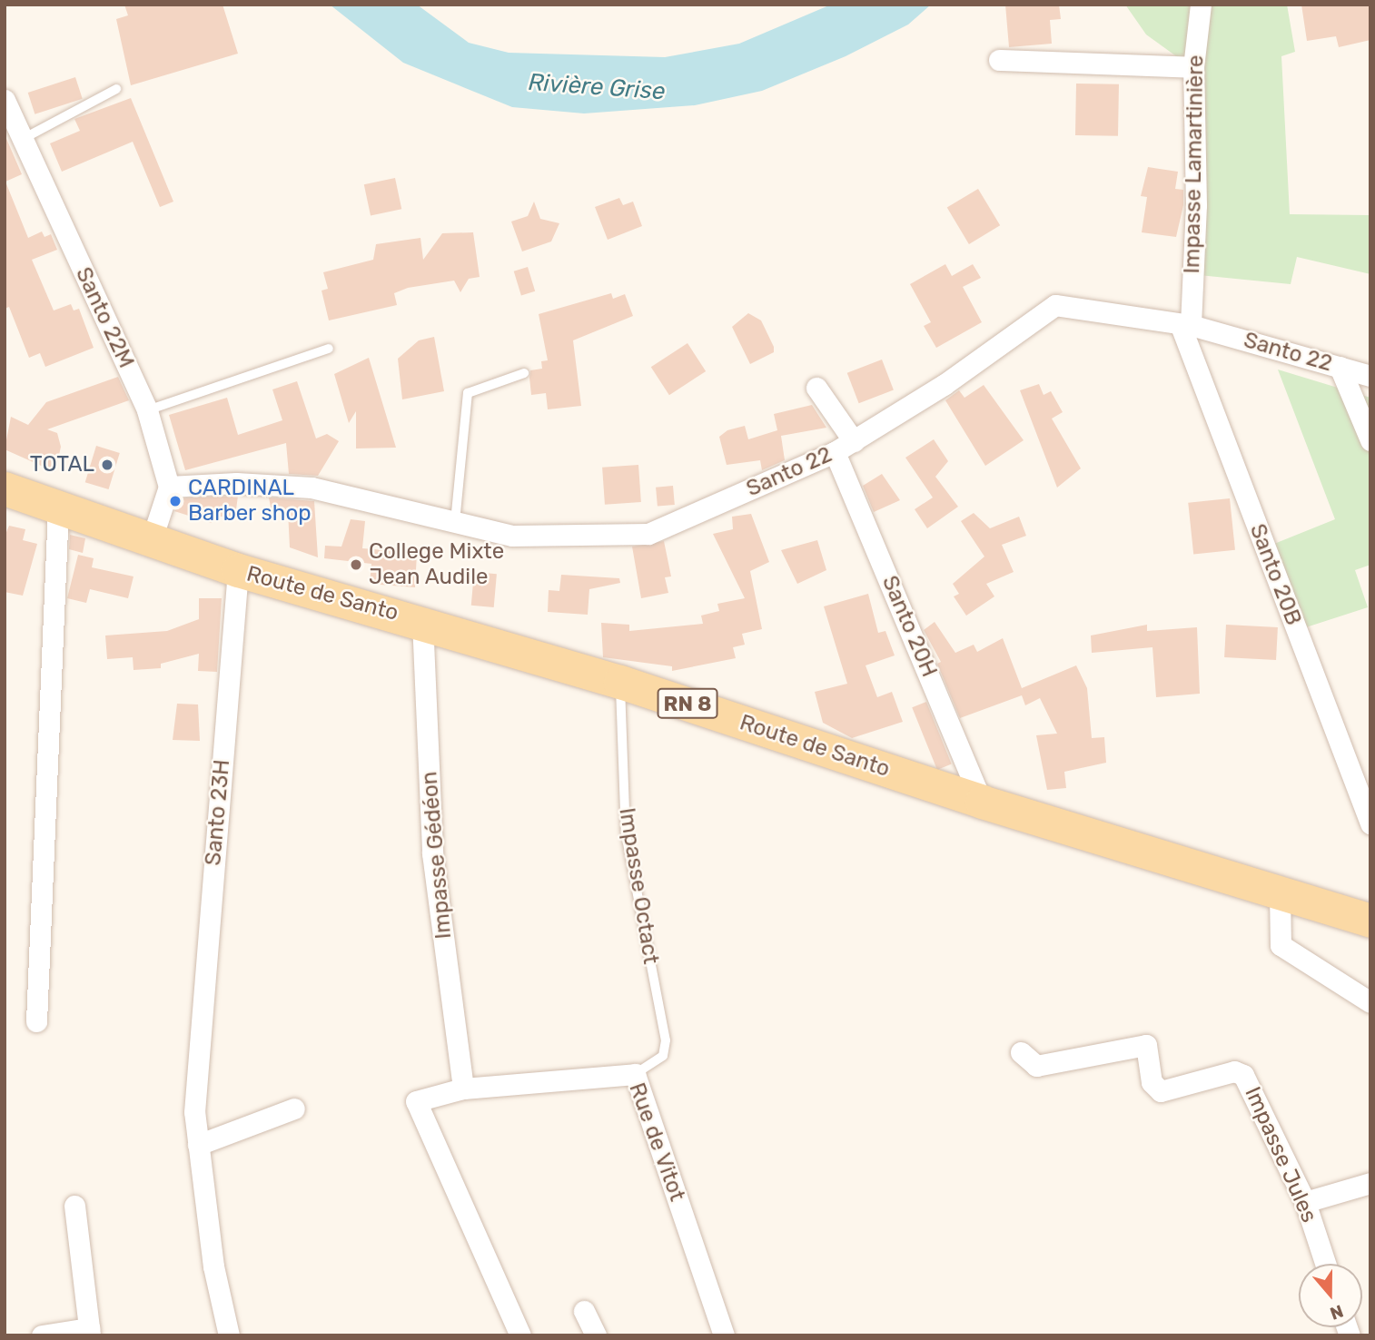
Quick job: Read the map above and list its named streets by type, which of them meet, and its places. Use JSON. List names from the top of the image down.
{
  "streets": {
    "main road": ["Route de Santo", "RN 8"],
    "street": [
      "Impasse Lamartinière",
      "Santo 22M",
      "Santo 22",
      "Santo 20B",
      "Santo 20H",
      "Santo 23H",
      "Impasse Gédéon",
      "Rue de Vitot",
      "Impasse Jules"
    ],
    "lane": ["Impasse Octact"]
  },
  "crossings": [
    ["Impasse Lamartinière", "Santo 22"],
    ["Impasse Lamartinière", "Santo 20B"],
    ["Santo 22M", "Santo 22"],
    ["Santo 22", "Santo 20B"],
    ["Santo 22", "Santo 20H"],
    ["Route de Santo", "Santo 20H"],
    ["Route de Santo", "Santo 23H"],
    ["Route de Santo", "Impasse Gédéon"],
    ["Route de Santo", "Impasse Octact"],
    ["Impasse Gédéon", "Rue de Vitot"],
    ["Impasse Octact", "Rue de Vitot"]
  ],
  "water": ["Rivière Grise"],
  "places": ["TOTAL", "CARDINAL Barber shop", "College Mixte Jean Audile"],
  "north": "bottom"
}
